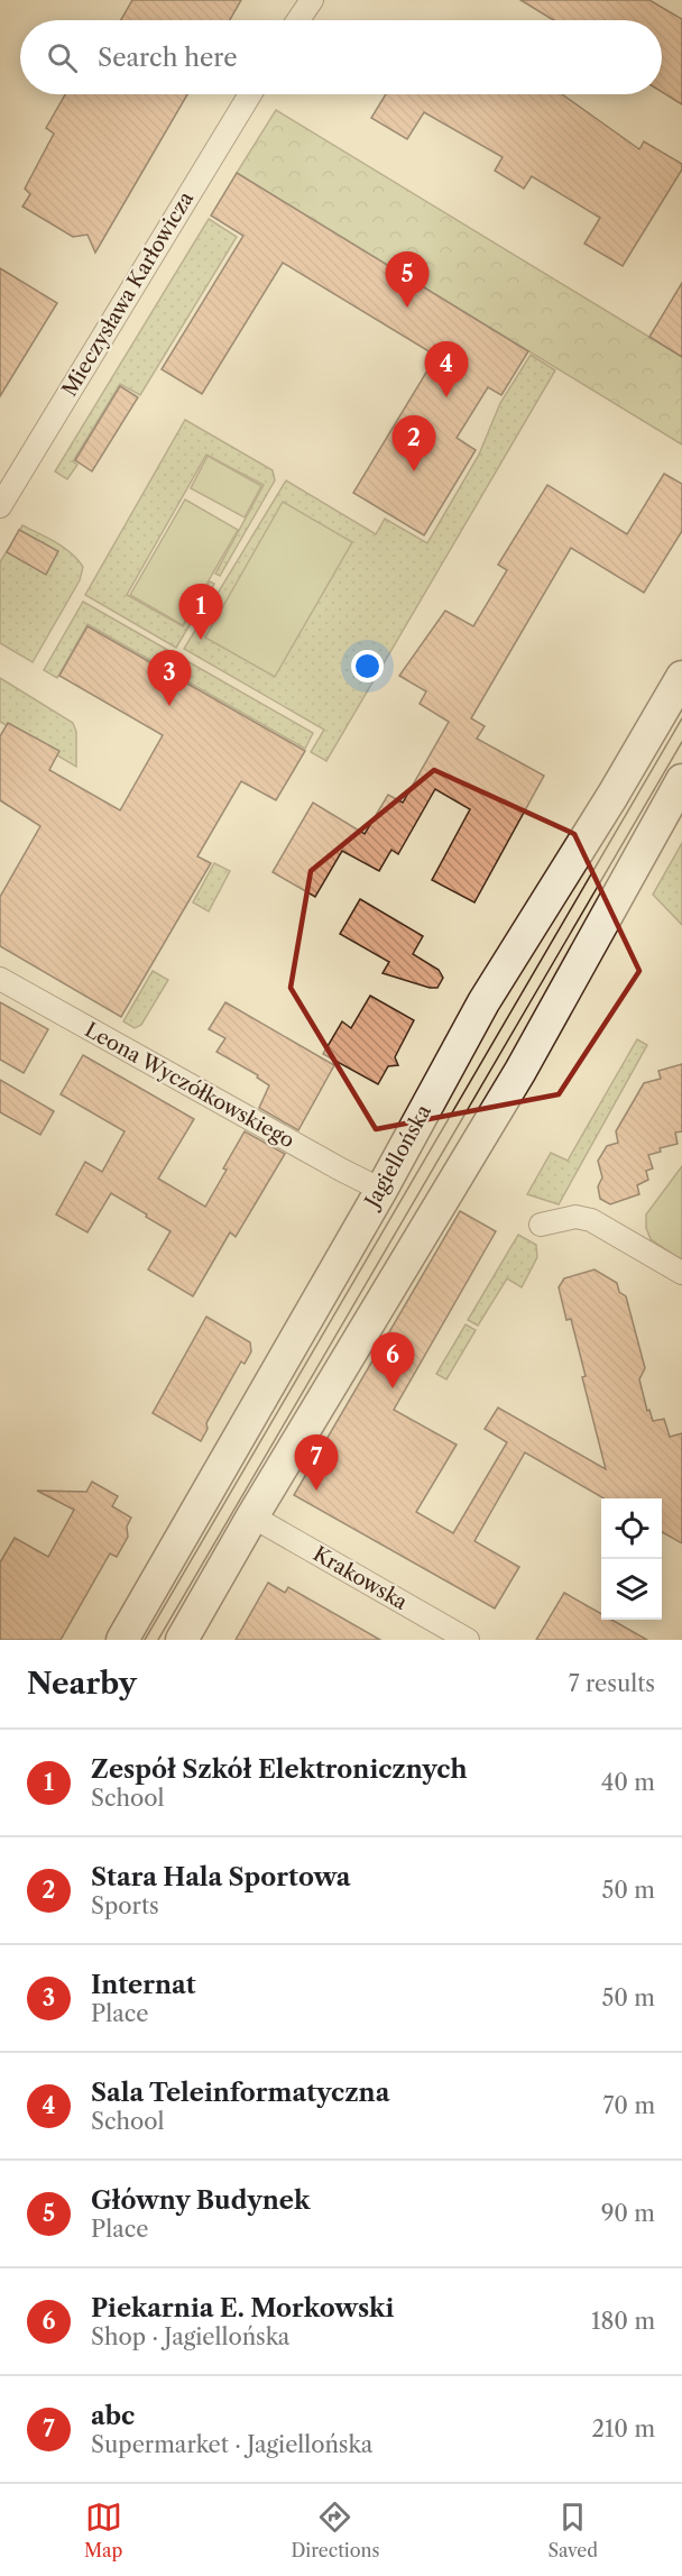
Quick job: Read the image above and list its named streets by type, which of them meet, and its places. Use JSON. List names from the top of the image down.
{
  "streets": {
    "main road": ["Jagiellońska"],
    "street": ["Mieczysława Karłowicza", "Leona Wyczółkowskiego", "Krakowska"]
  },
  "crossings": [
    ["Leona Wyczółkowskiego", "Jagiellońska"]
  ],
  "page": {
    "search": "Search here",
    "pins": [
      "5",
      "4",
      "2",
      "1",
      "3",
      "6",
      "7"
    ],
    "heading": ["Nearby", "7 results"],
    "list": [
      {
        "mark": "1",
        "name": "Zespół Szkół Elektronicznych",
        "note": "School",
        "value": "40 m"
      },
      {
        "mark": "2",
        "name": "Stara Hala Sportowa",
        "note": "Sports",
        "value": "50 m"
      },
      {
        "mark": "3",
        "name": "Internat",
        "note": "Place",
        "value": "50 m"
      },
      {
        "mark": "4",
        "name": "Sala Teleinformatyczna",
        "note": "School",
        "value": "70 m"
      },
      {
        "mark": "5",
        "name": "Główny Budynek",
        "note": "Place",
        "value": "90 m"
      },
      {
        "mark": "6",
        "name": "Piekarnia E. Morkowski",
        "note": "Shop · Jagiellońska",
        "value": "180 m"
      },
      {
        "mark": "7",
        "name": "abc",
        "note": "Supermarket · Jagiellońska",
        "value": "210 m"
      }
    ],
    "nav": ["Map", "Directions", "Saved"]
  }
}
